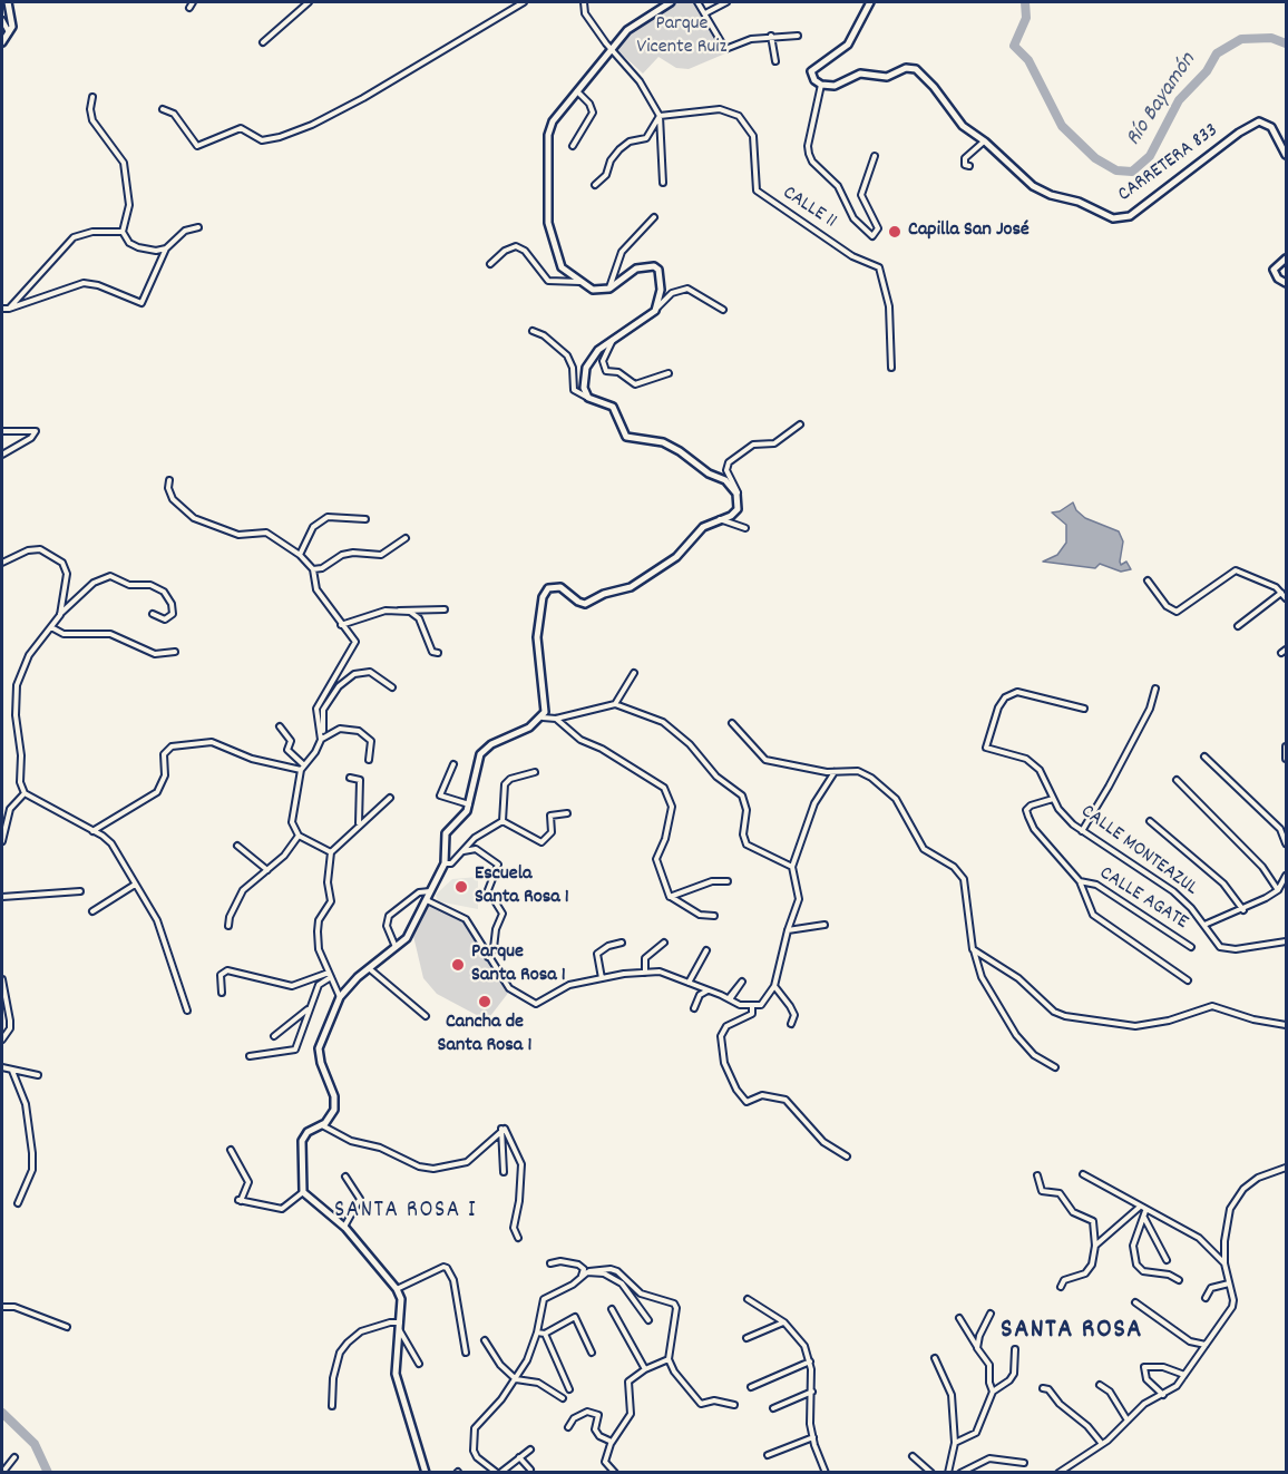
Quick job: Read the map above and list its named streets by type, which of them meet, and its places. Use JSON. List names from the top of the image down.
{
  "streets": {
    "street": [
      "CARRETERA 833",
      "CALLE 11",
      "CALLE MONTEAZUL",
      "CALLE AGATE"
    ]
  },
  "districts": ["SANTA ROSA I", "SANTA ROSA"],
  "water": ["Río Bayamón"],
  "parks": ["Parque Vicente Ruiz"],
  "places": [
    "Capilla San José",
    "Escuela Santa Rosa 1",
    "Parque Santa Rosa 1",
    "Cancha de Santa Rosa 1"
  ]
}
